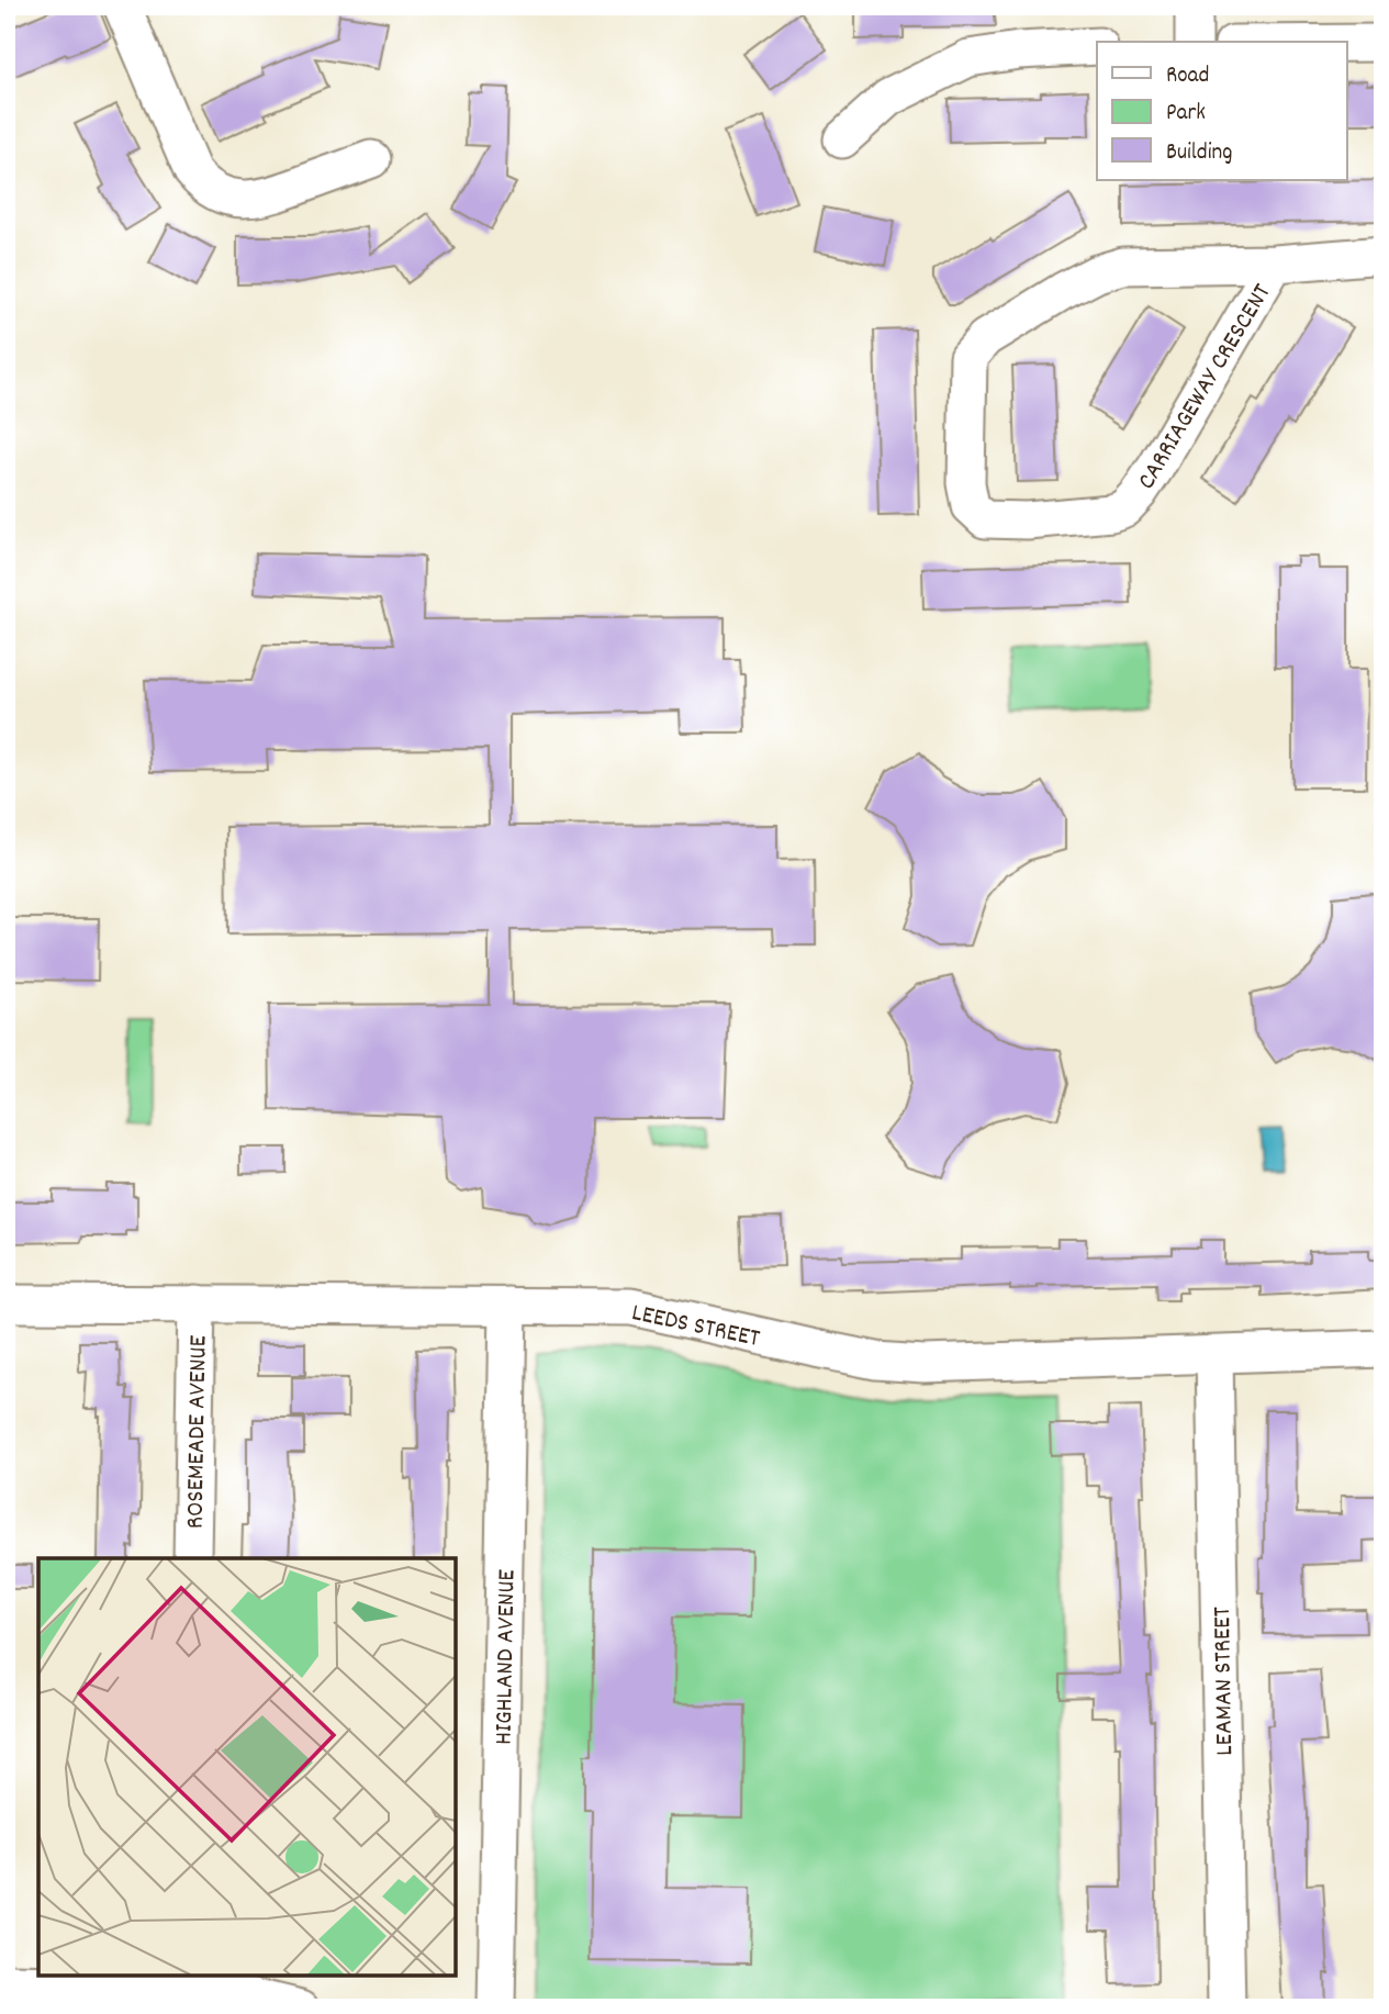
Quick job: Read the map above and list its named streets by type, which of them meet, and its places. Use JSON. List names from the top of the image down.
{
  "streets": {
    "street": [
      "CARRIAGEWAY CRESCENT",
      "LEEDS STREET",
      "ROSEMEADE AVENUE",
      "HIGHLAND AVENUE",
      "LEAMAN STREET"
    ]
  },
  "crossings": [
    ["LEEDS STREET", "ROSEMEADE AVENUE"],
    ["LEEDS STREET", "HIGHLAND AVENUE"],
    ["LEEDS STREET", "LEAMAN STREET"]
  ],
  "legend": ["Road", "Park", "Building"]
}
